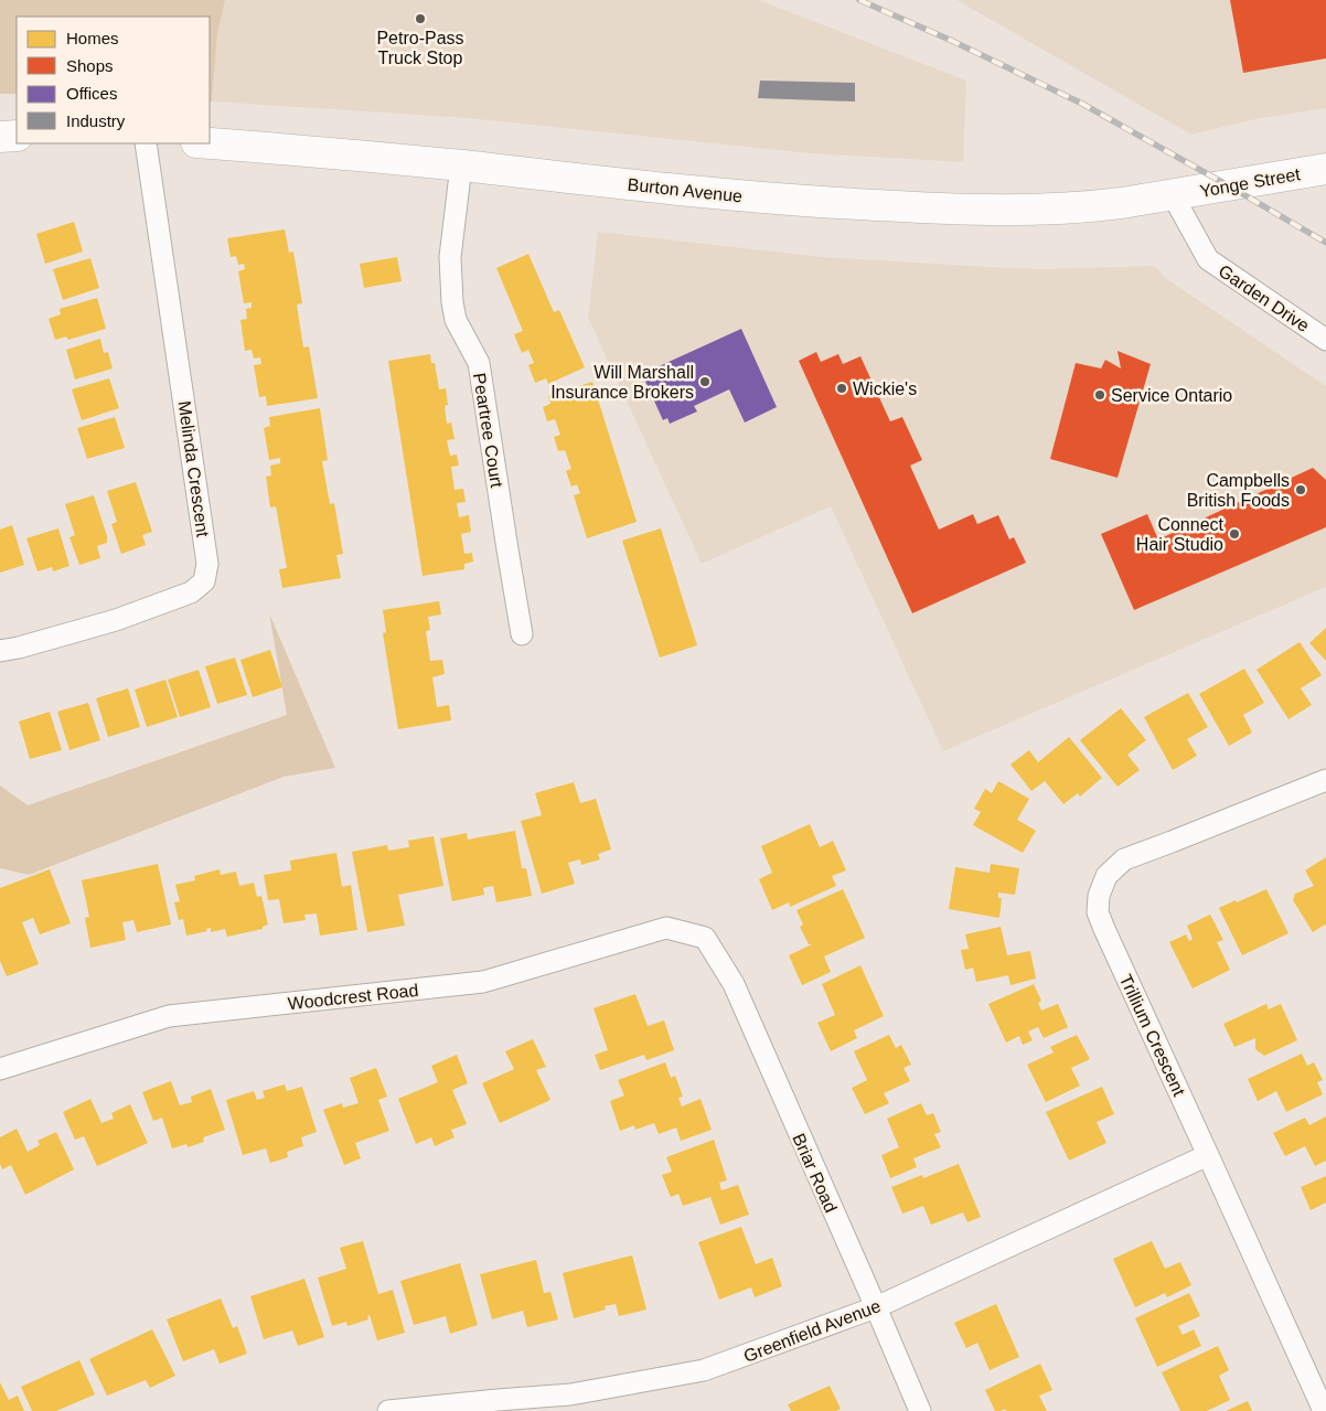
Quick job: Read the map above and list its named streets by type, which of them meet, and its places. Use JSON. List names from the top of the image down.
{
  "streets": {
    "main road": ["Yonge Street", "Burton Avenue"],
    "street": [
      "Garden Drive",
      "Peartree Court",
      "Melinda Crescent",
      "Woodcrest Road",
      "Trillium Crescent",
      "Briar Road",
      "Greenfield Avenue"
    ]
  },
  "crossings": [
    ["Yonge Street", "Burton Avenue"],
    ["Yonge Street", "Garden Drive"],
    ["Burton Avenue", "Garden Drive"],
    ["Burton Avenue", "Peartree Court"],
    ["Woodcrest Road", "Briar Road"],
    ["Trillium Crescent", "Greenfield Avenue"],
    ["Briar Road", "Greenfield Avenue"]
  ],
  "places": [
    "Petro-Pass Truck Stop",
    "Will Marshall Insurance Brokers",
    "Wickie's",
    "Service Ontario",
    "Campbells British Foods",
    "Connect Hair Studio"
  ],
  "legend": [
    "Homes",
    "Shops",
    "Offices",
    "Industry"
  ]
}
